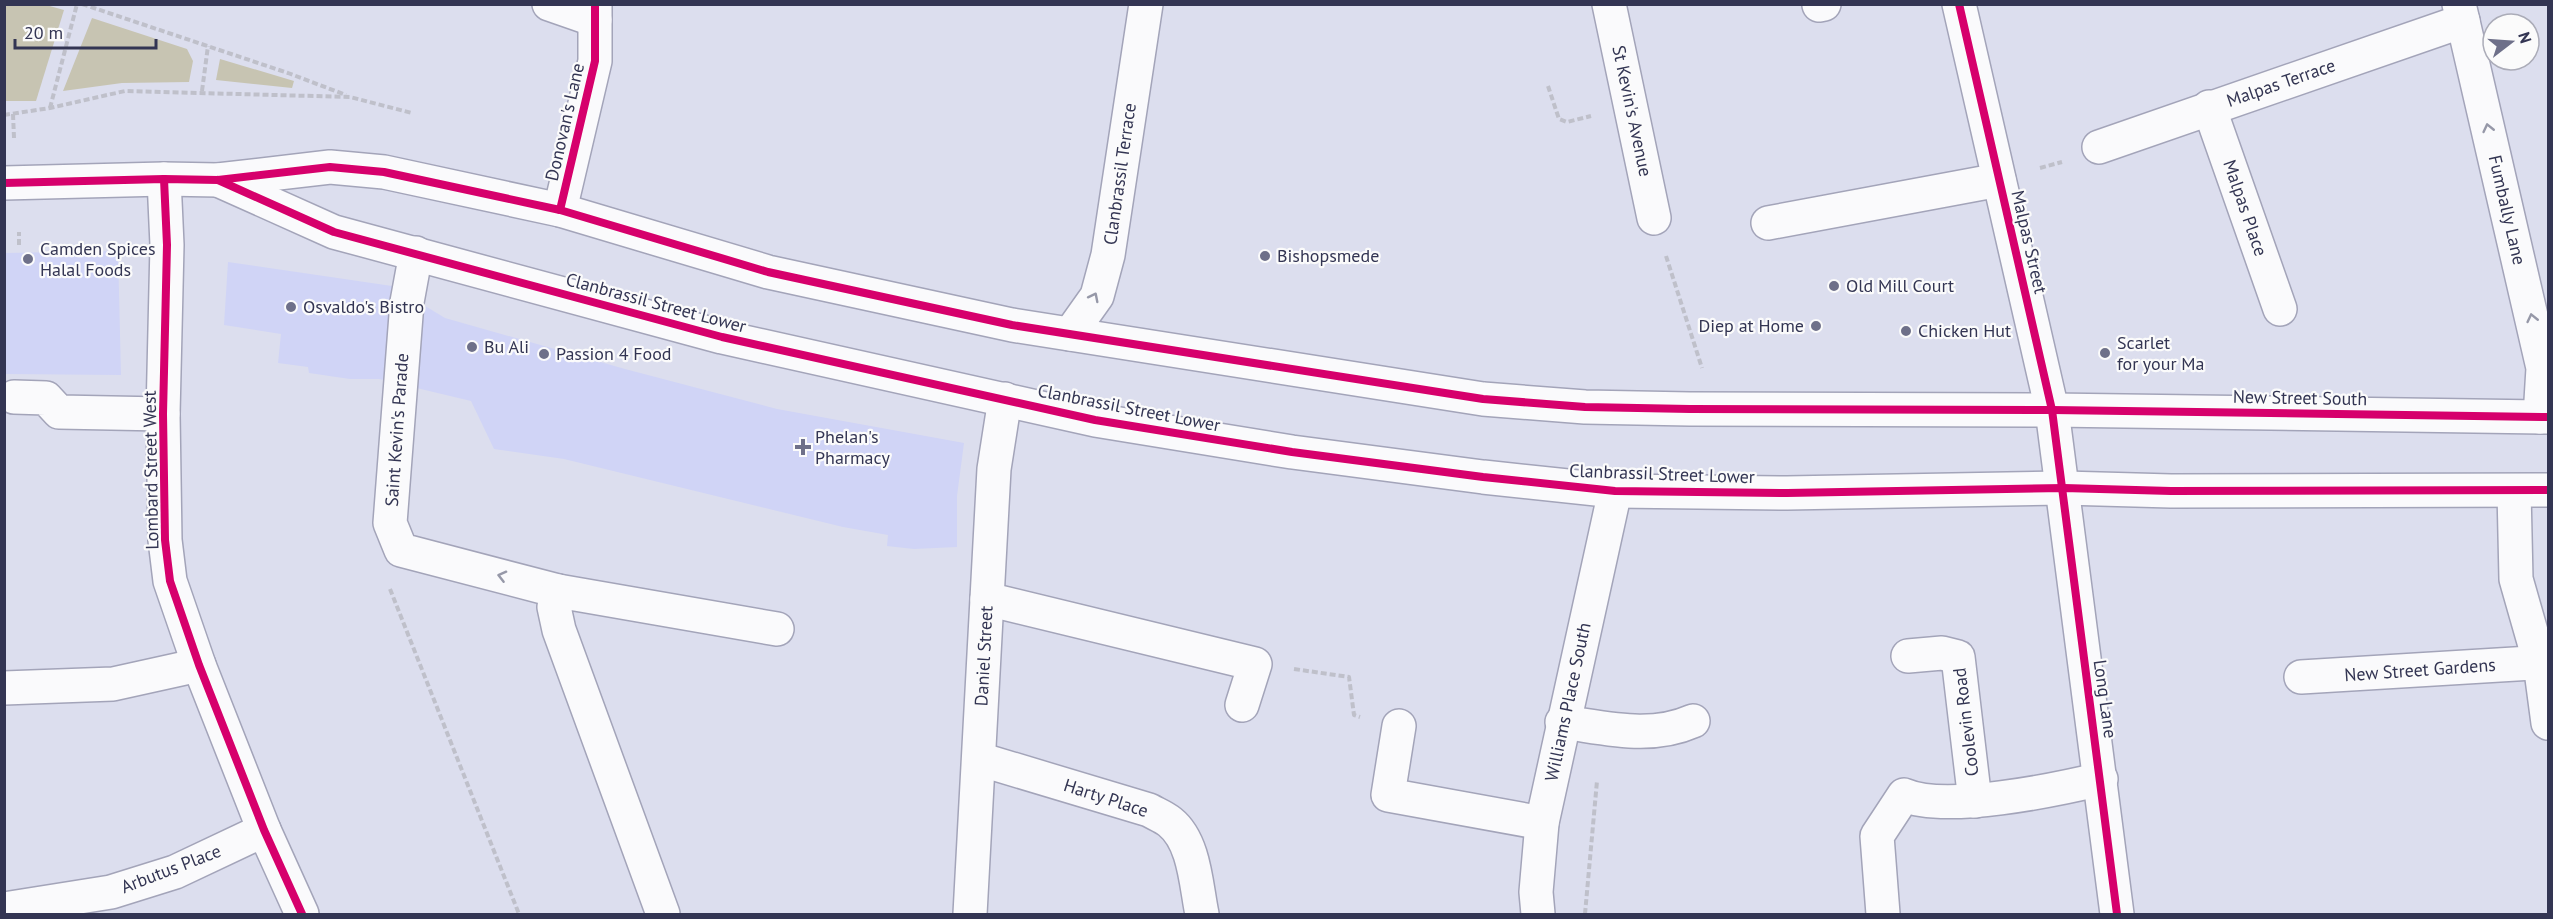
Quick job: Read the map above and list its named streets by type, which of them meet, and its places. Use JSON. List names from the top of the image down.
{
  "streets": {
    "street": [
      "Malpas Terrace",
      "St Kevin's Avenue",
      "Donovan's Lane",
      "Clanbrassil Terrace",
      "Malpas Place",
      "Fumbally Lane",
      "Malpas Street",
      "Clanbrassil Street Lower",
      "New Street South",
      "Saint Kevin's Parade",
      "Lombard Street West",
      "Daniel Street",
      "New Street Gardens",
      "Long Lane",
      "Williams Place South",
      "Coolevin Road",
      "Harty Place",
      "Arbutus Place"
    ]
  },
  "crossings": [
    ["Malpas Terrace", "Malpas Place"],
    ["Malpas Terrace", "Fumbally Lane"],
    ["Donovan's Lane", "Clanbrassil Street Lower"],
    ["Clanbrassil Terrace", "Clanbrassil Street Lower"],
    ["Fumbally Lane", "New Street South"],
    ["Malpas Street", "Clanbrassil Street Lower"],
    ["Malpas Street", "New Street South"],
    ["Malpas Street", "Long Lane"],
    ["Clanbrassil Street Lower", "New Street South"],
    ["Clanbrassil Street Lower", "Saint Kevin's Parade"],
    ["Clanbrassil Street Lower", "Lombard Street West"],
    ["Clanbrassil Street Lower", "Daniel Street"],
    ["Clanbrassil Street Lower", "Long Lane"],
    ["Clanbrassil Street Lower", "Williams Place South"],
    ["Lombard Street West", "Arbutus Place"],
    ["Daniel Street", "Harty Place"],
    ["Long Lane", "Coolevin Road"]
  ],
  "one_way": ["Clanbrassil Terrace", "Fumbally Lane"],
  "places": {
    "other": [
      "Bishopsmede",
      "Camden Spices Halal Foods",
      "Old Mill Court",
      "Osvaldo's Bistro",
      "Diep at Home",
      "Chicken Hut",
      "Bu Ali",
      "Scarlet for your Ma",
      "Passion 4 Food"
    ],
    "health": ["Phelan's Pharmacy"]
  },
  "scale_bar": "20 m",
  "north": "right"
}
